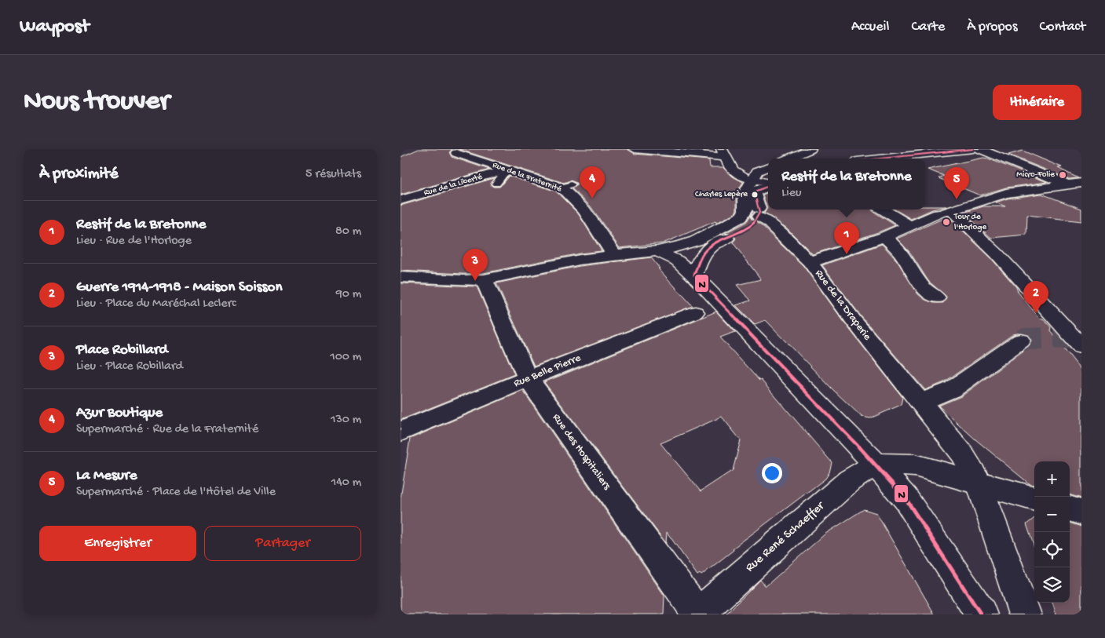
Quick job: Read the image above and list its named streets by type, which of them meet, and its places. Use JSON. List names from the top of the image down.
{
  "streets": {
    "street": [
      "Rue de la Fraternité",
      "Rue de la Liberté",
      "Rue de la Draperie",
      "Rue Belle Pierre",
      "Rue des Hospitaliers",
      "Rue René Schaeffer"
    ]
  },
  "crossings": [
    ["Rue de la Fraternité", "Rue de la Liberté"],
    ["Rue Belle Pierre", "Rue des Hospitaliers"],
    ["Rue des Hospitaliers", "Rue René Schaeffer"]
  ],
  "places": ["Micro-Folie", "Charles Lepère", "Tour de l'Horloge"],
  "lines": ["transit line N"],
  "page": {
    "header": "Waypost",
    "nav": [
      "Accueil",
      "Carte",
      "À propos",
      "Contact"
    ],
    "buttons": [
      "Itinéraire",
      ["Enregistrer", "Partager"]
    ],
    "title": "Nous trouver",
    "heading": ["À proximité", "5 résultats"],
    "popup": ["Restif de la Bretonne", "Lieu"],
    "pins": [
      "4",
      "5",
      "1",
      "3",
      "2"
    ],
    "list": [
      {
        "mark": "1",
        "name": "Restif de la Bretonne",
        "note": "Lieu · Rue de l'Horloge",
        "value": "80 m"
      },
      {
        "mark": "2",
        "name": "Guerre 1914-1918 - Maison Soisson",
        "note": "Lieu · Place du Maréchal Leclerc",
        "value": "90 m"
      },
      {
        "mark": "3",
        "name": "Place Robillard",
        "note": "Lieu · Place Robillard",
        "value": "100 m"
      },
      {
        "mark": "4",
        "name": "Azur Boutique",
        "note": "Supermarché · Rue de la Fraternité",
        "value": "130 m"
      },
      {
        "mark": "5",
        "name": "La Mesure",
        "note": "Supermarché · Place de l'Hôtel de Ville",
        "value": "140 m"
      }
    ],
    "map_buttons": ["+", "−"]
  }
}
